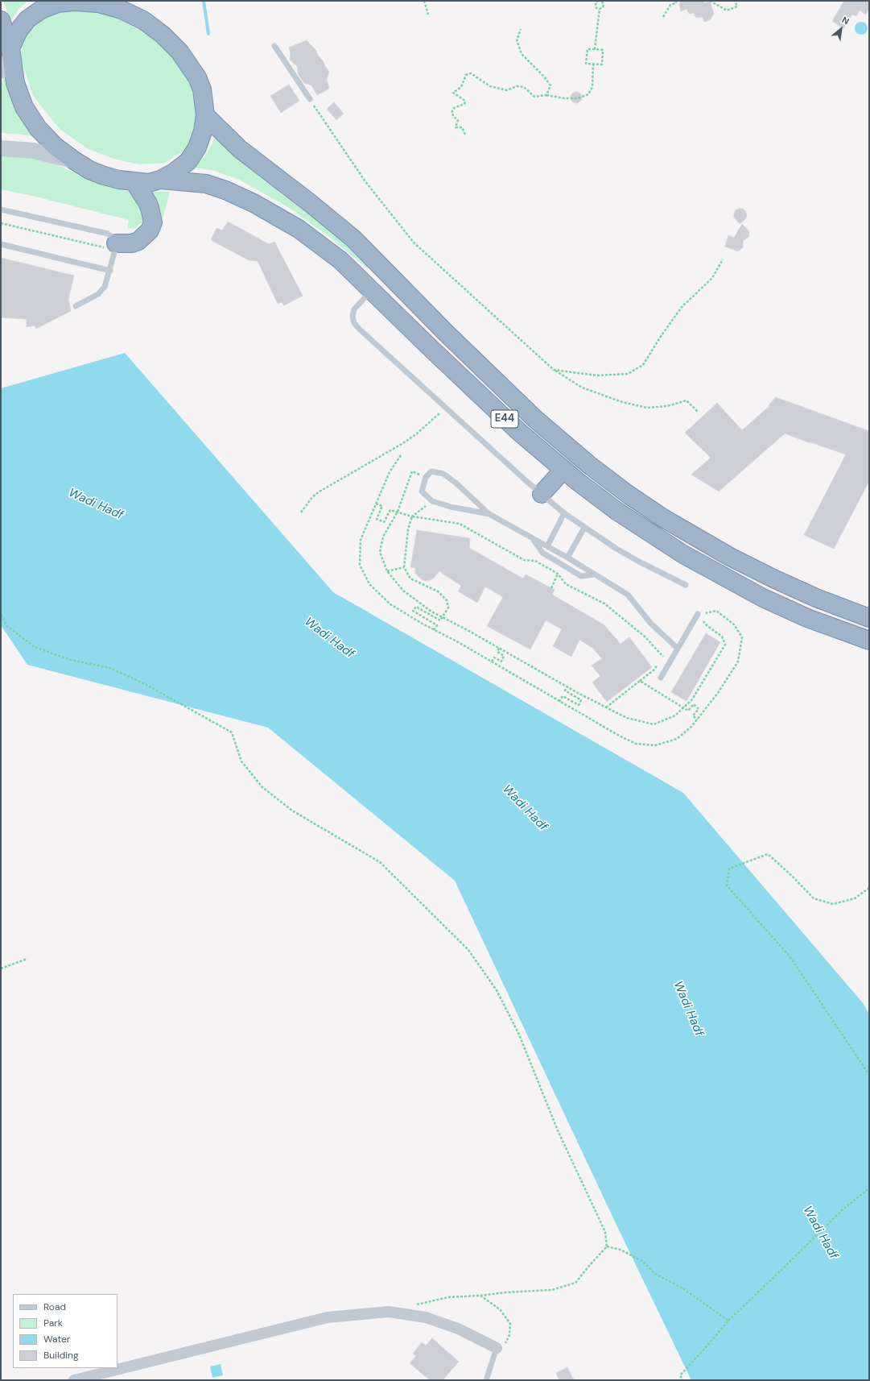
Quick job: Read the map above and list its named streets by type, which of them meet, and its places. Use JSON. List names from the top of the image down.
{
  "streets": {
    "highway": ["E44"]
  },
  "water": ["Wadi Hadf"],
  "legend": [
    "Road",
    "Park",
    "Water",
    "Building"
  ],
  "north": "top right"
}
